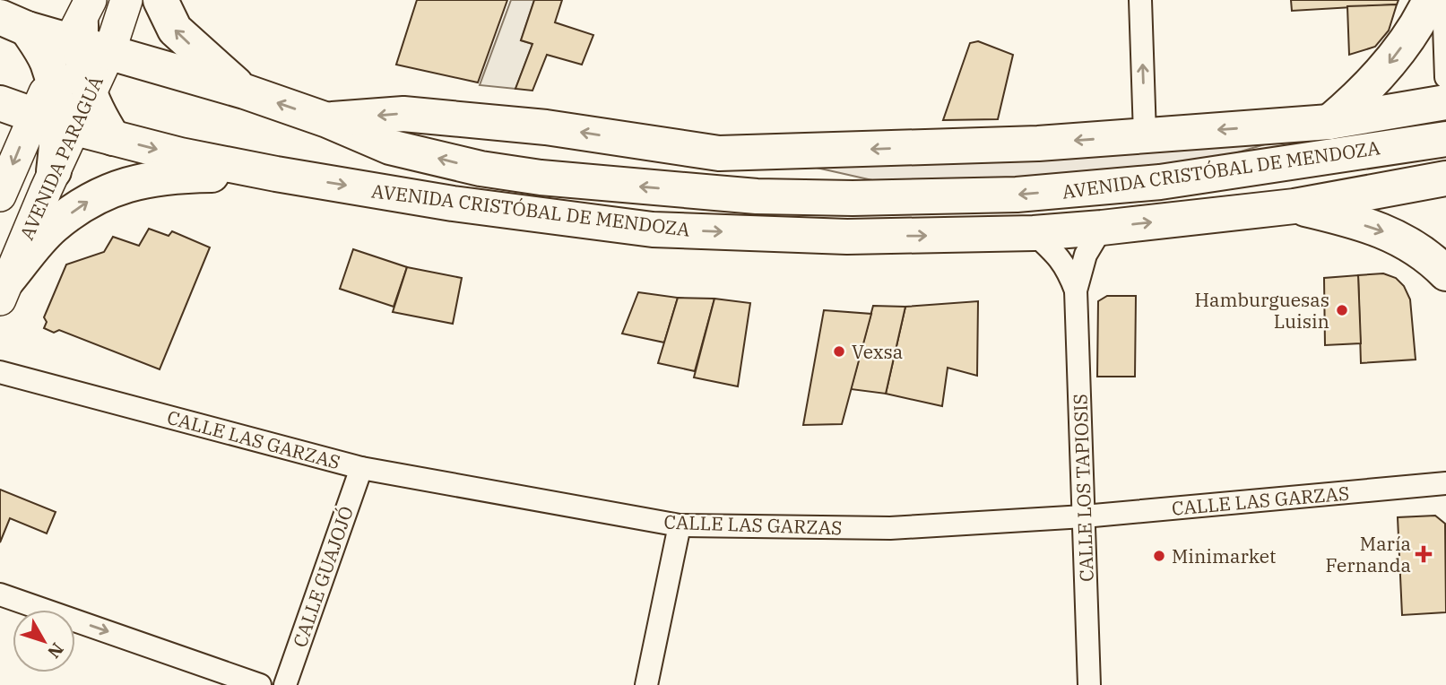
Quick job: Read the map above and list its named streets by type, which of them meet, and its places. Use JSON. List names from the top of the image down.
{
  "streets": {
    "main road": ["AVENIDA PARAGUÁ", "AVENIDA CRISTÓBAL DE MENDOZA"],
    "street": ["CALLE LAS GARZAS", "CALLE LOS TAPIOSIS", "CALLE GUAJOJÓ"]
  },
  "crossings": [
    ["AVENIDA PARAGUÁ", "AVENIDA CRISTÓBAL DE MENDOZA"],
    ["AVENIDA CRISTÓBAL DE MENDOZA", "CALLE LOS TAPIOSIS"],
    ["CALLE LAS GARZAS", "CALLE LOS TAPIOSIS"],
    ["CALLE LAS GARZAS", "CALLE GUAJOJÓ"]
  ],
  "places": {
    "other": ["Hamburguesas Luisin", "Vexsa", "Minimarket"],
    "health": ["María Fernanda"]
  },
  "north": "bottom right"
}
